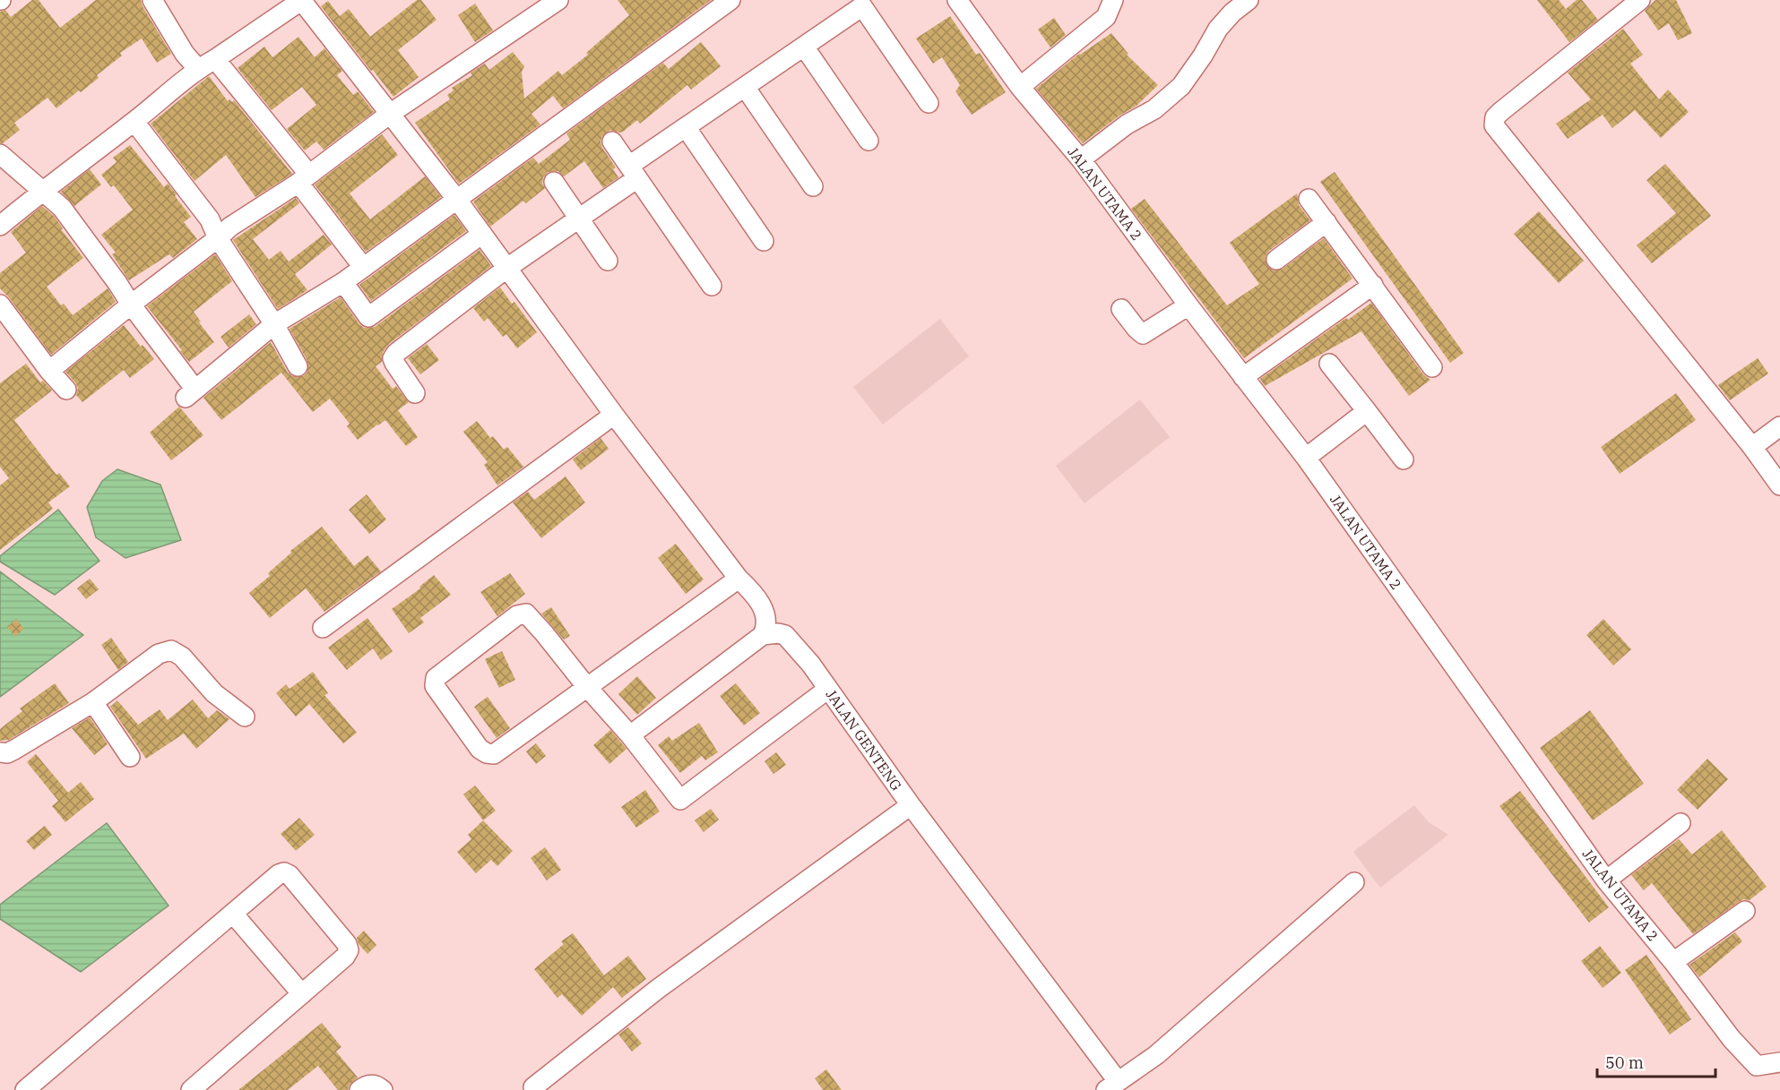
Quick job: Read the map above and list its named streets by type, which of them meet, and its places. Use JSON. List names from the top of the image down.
{
  "streets": {
    "street": ["JALAN UTAMA 2", "JALAN GENTENG"]
  },
  "scale_bar": "50 m"
}
